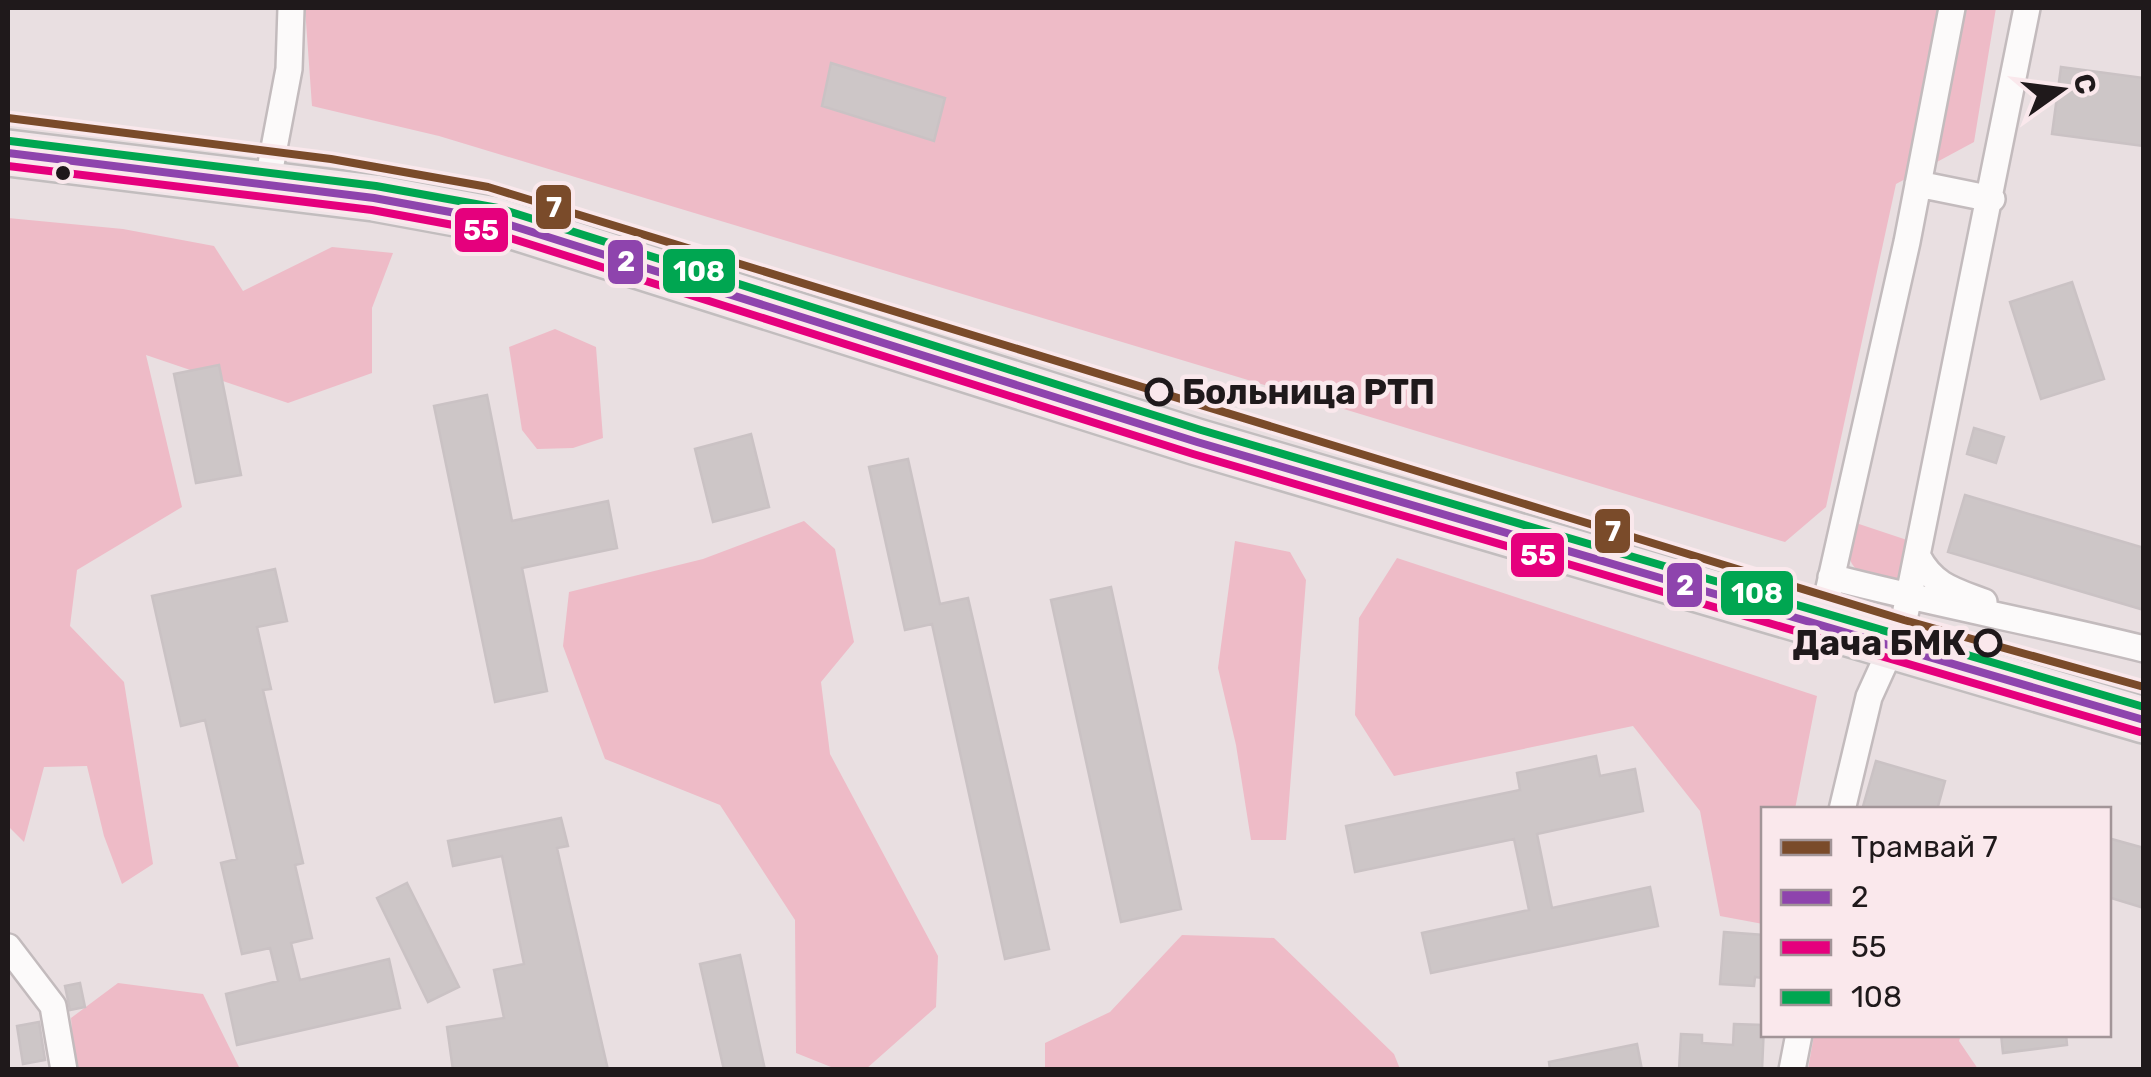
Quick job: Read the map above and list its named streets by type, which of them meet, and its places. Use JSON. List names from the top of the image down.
{
  "places": ["Больница РТП", "Дача БМК"],
  "lines": [
    "tram line 7",
    "transit line 108",
    "transit line 2",
    "transit line 55"
  ],
  "legend": [
    "Трамвай 7",
    "2",
    "55",
    "108"
  ],
  "north": "right"
}
